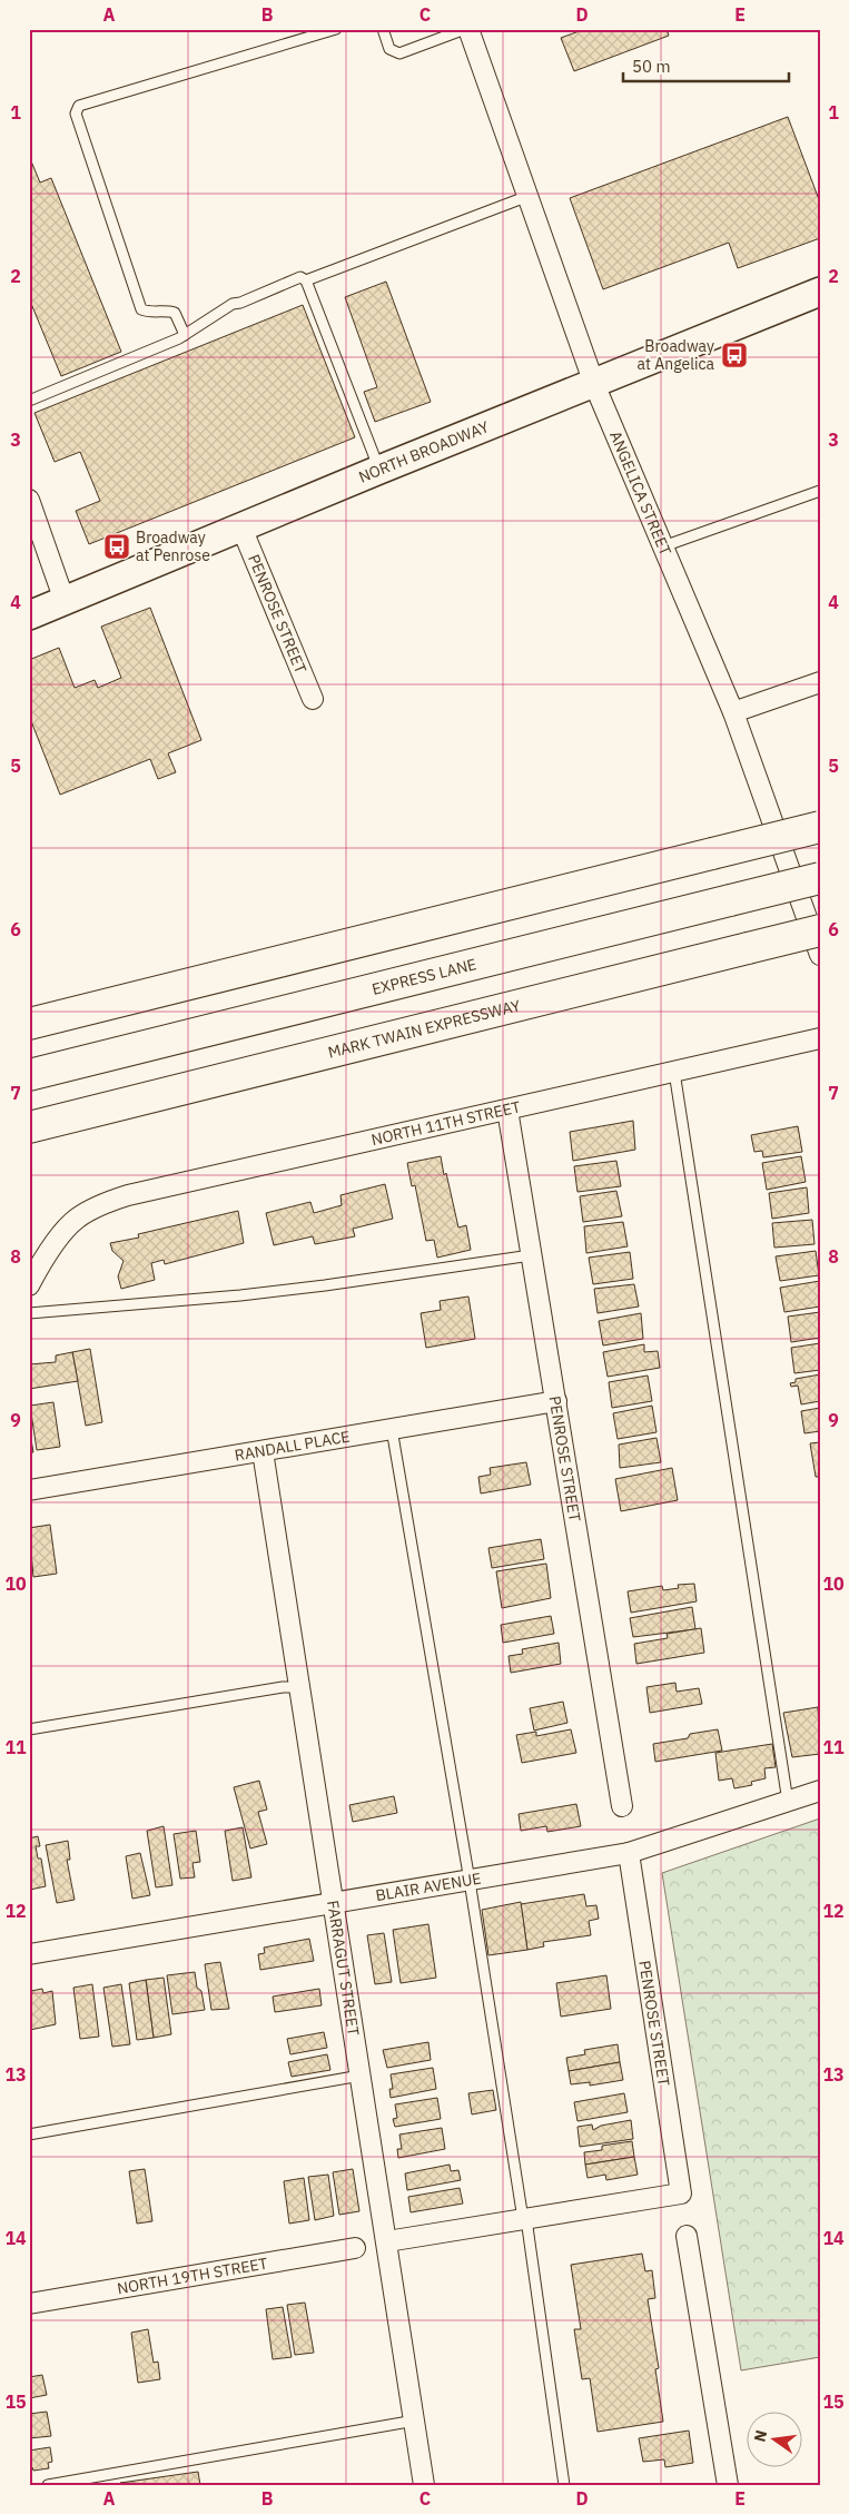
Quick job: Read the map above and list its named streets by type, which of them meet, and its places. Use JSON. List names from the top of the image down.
{
  "streets": {
    "highway": ["EXPRESS LANE", "MARK TWAIN EXPRESSWAY"],
    "main road": ["NORTH BROADWAY"],
    "street": [
      "ANGELICA STREET",
      "PENROSE STREET",
      "NORTH 11TH STREET",
      "RANDALL PLACE",
      "BLAIR AVENUE",
      "FARRAGUT STREET",
      "NORTH 19TH STREET"
    ]
  },
  "crossings": [
    ["NORTH BROADWAY", "ANGELICA STREET"],
    ["NORTH BROADWAY", "PENROSE STREET"],
    ["PENROSE STREET", "NORTH 11TH STREET"],
    ["PENROSE STREET", "RANDALL PLACE"],
    ["PENROSE STREET", "BLAIR AVENUE"],
    ["RANDALL PLACE", "FARRAGUT STREET"],
    ["BLAIR AVENUE", "FARRAGUT STREET"]
  ],
  "places": {
    "bus stop": ["Broadway at Angelica", "Broadway at Penrose"]
  },
  "scale_bar": "50 m",
  "north": "left",
  "grid": {
    "columns": [
      "A",
      "B",
      "C",
      "D",
      "E"
    ],
    "rows": [
      "1",
      "2",
      "3",
      "4",
      "5",
      "6",
      "7",
      "8",
      "9",
      "10",
      "11",
      "12",
      "13",
      "14",
      "15"
    ]
  }
}
